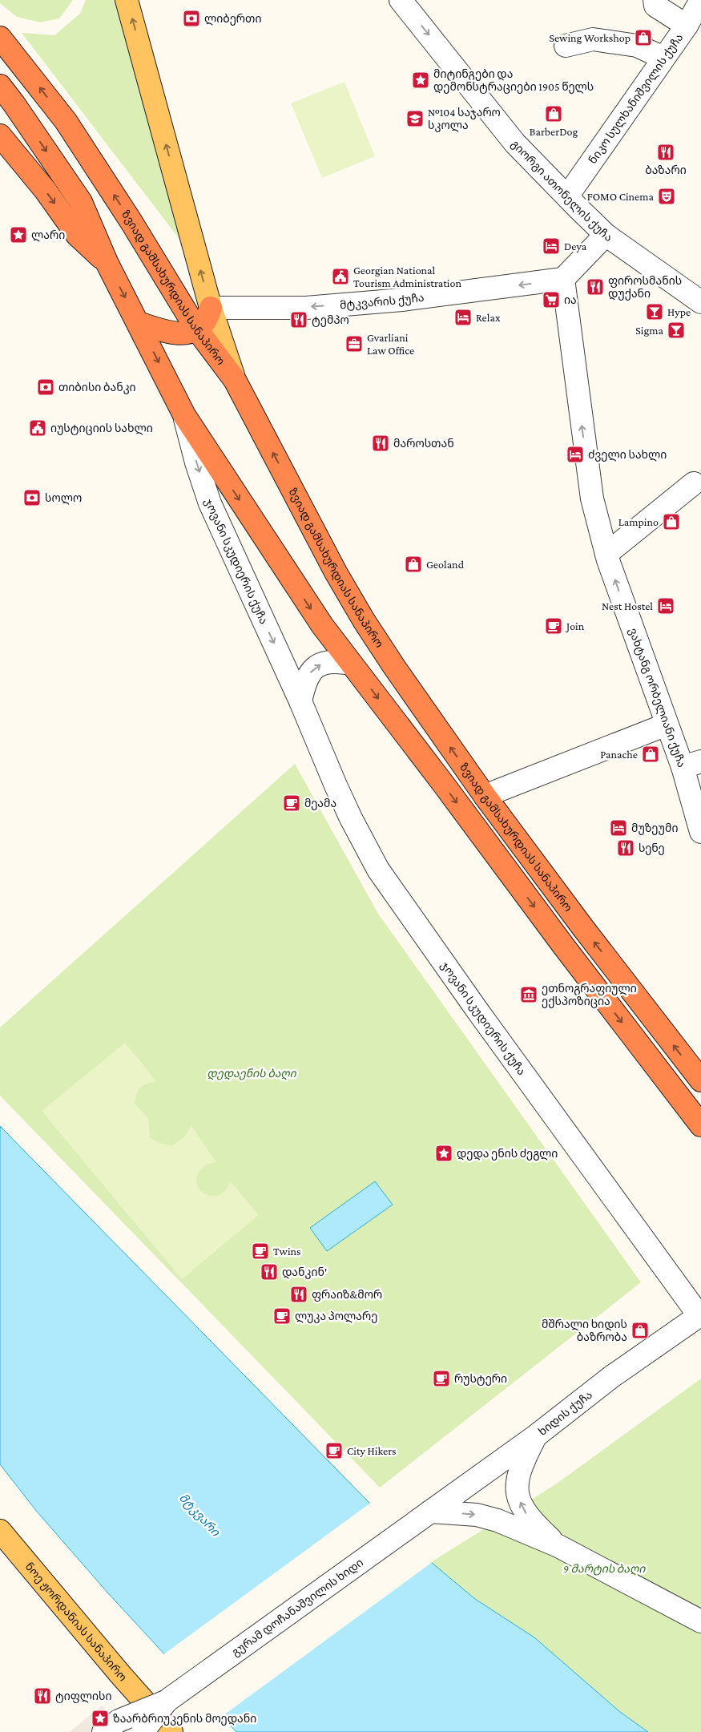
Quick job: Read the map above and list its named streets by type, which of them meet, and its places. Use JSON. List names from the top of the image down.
{
  "streets": {
    "highway": ["ზვიად გამსახურდიას სანაპირო"],
    "main road": ["ნოე ჟორდანიას სანაპირო"],
    "street": [
      "ნიკო სულხანიშვილის ქუჩა",
      "გიორგი ათონელის ქუჩა",
      "მტკვარის ქუჩა",
      "ჯოვანი სკუდიერის ქუჩა",
      "ვახტანგ ორბელიანი ქუჩა",
      "ხიდის ქუჩა",
      "გურამ დოჩანაშვილის ხიდი"
    ]
  },
  "crossings": [
    ["ნიკო სულხანიშვილის ქუჩა", "გიორგი ათონელის ქუჩა"],
    ["მტკვარის ქუჩა", "ვახტანგ ორბელიანი ქუჩა"],
    ["ჯოვანი სკუდიერის ქუჩა", "ხიდის ქუჩა"],
    ["ხიდის ქუჩა", "გურამ დოჩანაშვილის ხიდი"],
    ["გურამ დოჩანაშვილის ხიდი", "ნოე ჟორდანიას სანაპირო"]
  ],
  "one_way": ["გიორგი ათონელის ქუჩა", "მტკვარის ქუჩა", "ვახტანგ ორბელიანი ქუჩა"],
  "water": ["მტკვარი"],
  "parks": ["დედაენის ბაღი", "9 მარტის ბაღი"],
  "places": {
    "bank": ["ლიბერთი", "თიბისი ბანკი", "სოლო"],
    "shop": [
      "Sewing Workshop",
      "BarberDog",
      "Lampino",
      "Geoland",
      "Panache",
      "მშრალი ხიდის ბაზრობა"
    ],
    "place": [
      "მიტინგები და დემონსტრაციები 1905 წელს",
      "ლარი",
      "დედა ენის ძეგლი",
      "ზაარბრიუკენის მოედანი"
    ],
    "school or university": ["№104 საჯარო სკოლა"],
    "restaurant": [
      "ბაზარი",
      "ფიროსმანის დუქანი",
      "ტემპო",
      "მაროსთან",
      "სენე",
      "დანკინ'",
      "ფრაიზ&მორ",
      "ტიფლისი"
    ],
    "theatre": ["FOMO Cinema"],
    "hotel": [
      "Deya",
      "Relax",
      "ძველი სახლი",
      "Nest Hostel",
      "მუზეუმი"
    ],
    "public building": ["Georgian National Tourism Administration", "იუსტიციის სახლი"],
    "supermarket": ["ია"],
    "bar": ["Hype", "Sigma"],
    "office": ["Gvarliani Law Office"],
    "cafe": [
      "Join",
      "მეამა",
      "Twins",
      "ლუკა პოლარე",
      "რუსტერი",
      "City Hikers"
    ],
    "museum": ["ეთნოგრაფიული ექსპოზიცია"]
  }
}
